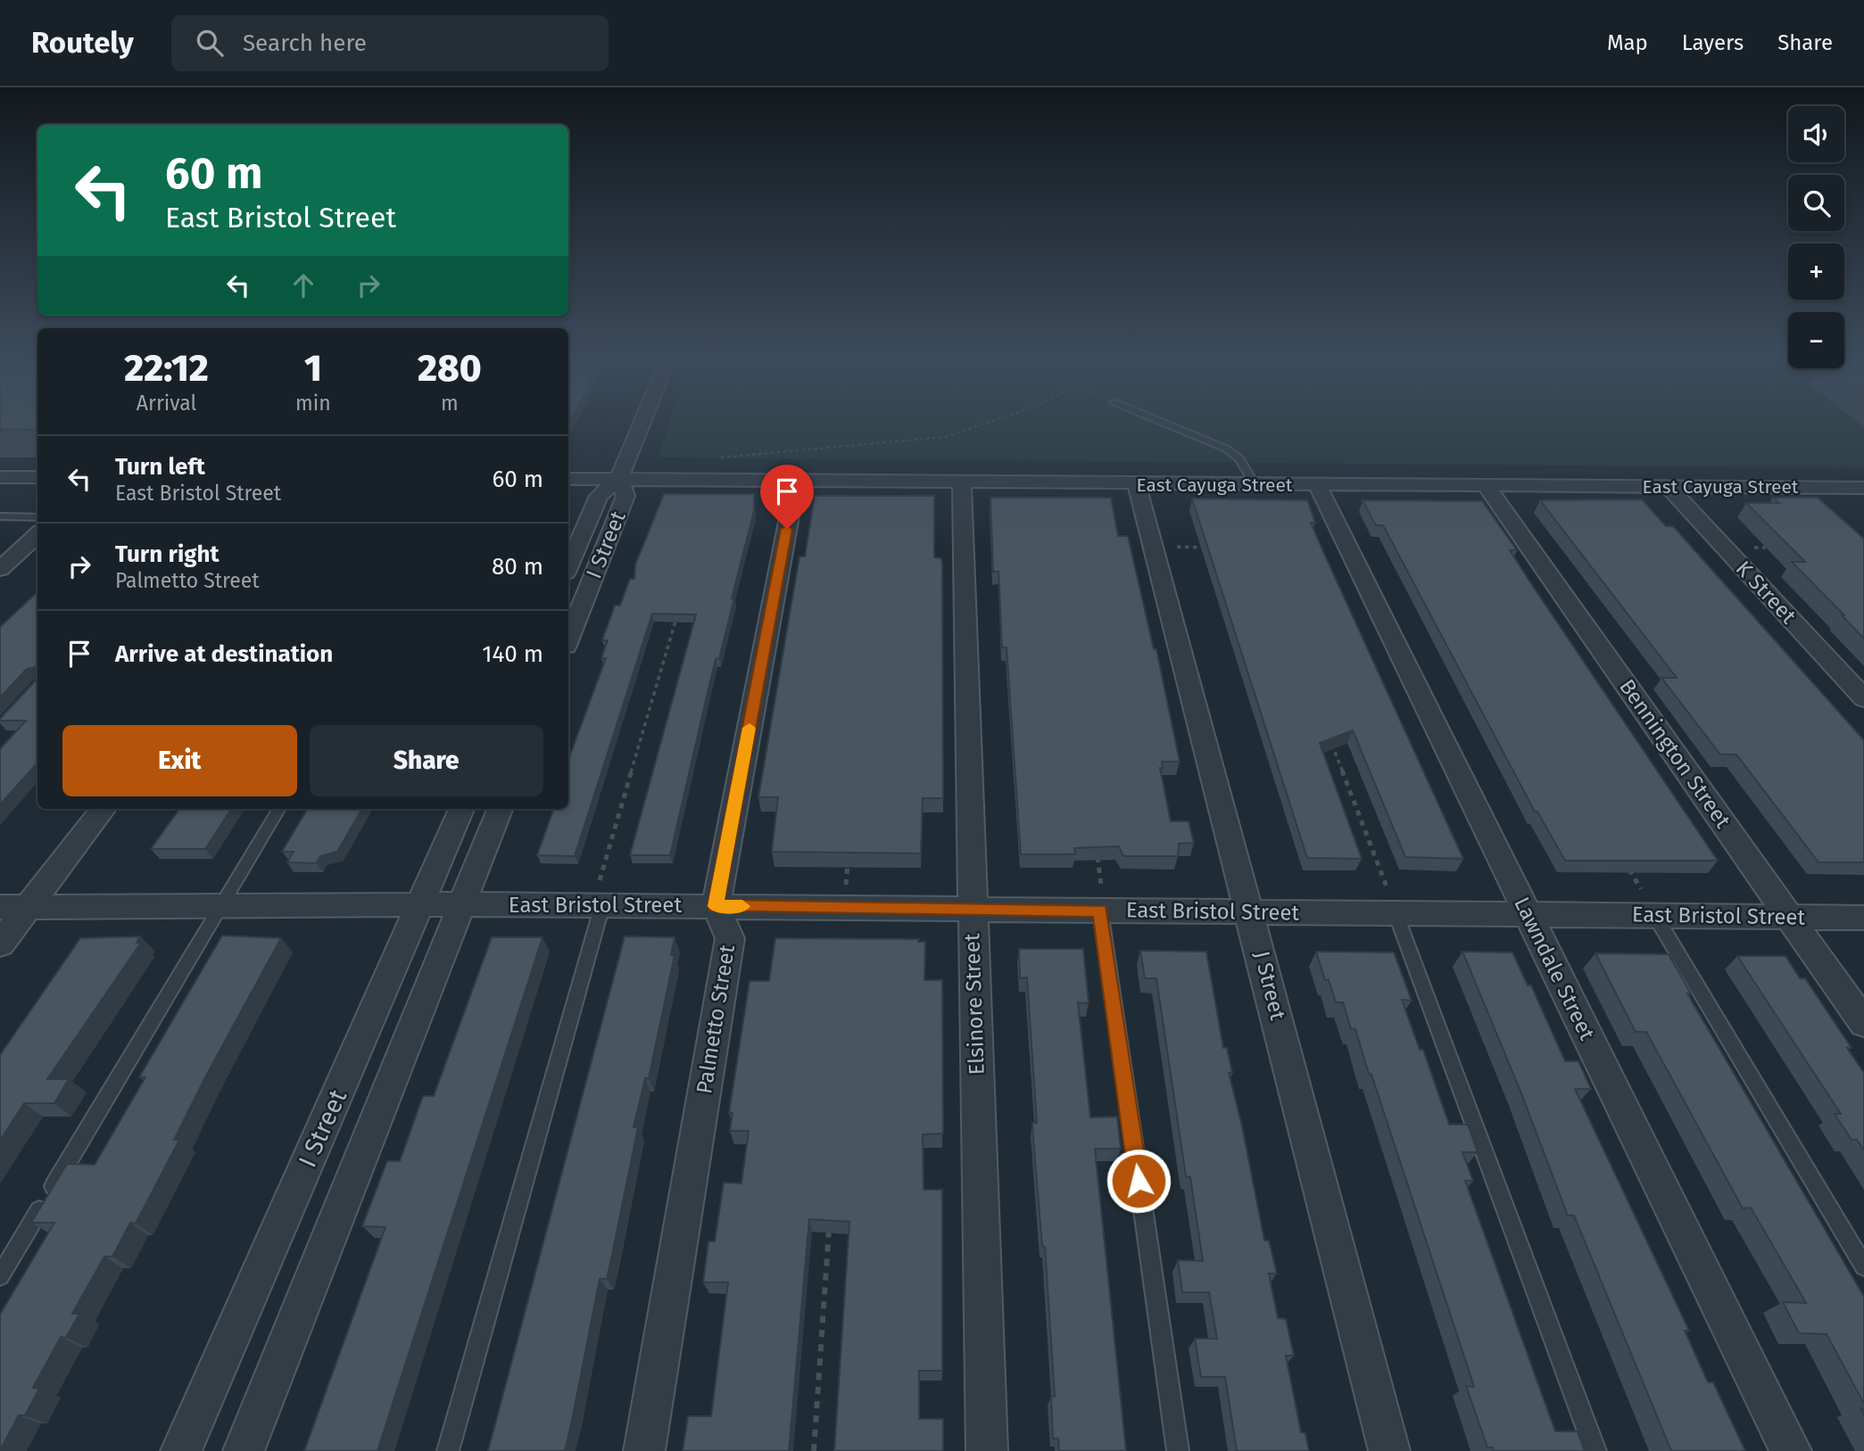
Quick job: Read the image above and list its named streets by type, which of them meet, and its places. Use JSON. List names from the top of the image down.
{
  "streets": {
    "street": [
      "East Cayuga Street",
      "I Street",
      "K Street",
      "Bennington Street",
      "East Bristol Street",
      "Lawndale Street",
      "J Street",
      "Elsinore Street",
      "Palmetto Street"
    ]
  },
  "crossings": [
    ["East Cayuga Street", "I Street"],
    ["East Cayuga Street", "K Street"],
    ["East Cayuga Street", "Bennington Street"],
    ["East Cayuga Street", "Lawndale Street"],
    ["East Cayuga Street", "J Street"],
    ["East Cayuga Street", "Elsinore Street"],
    ["I Street", "East Bristol Street"],
    ["Bennington Street", "East Bristol Street"],
    ["East Bristol Street", "Lawndale Street"],
    ["East Bristol Street", "J Street"],
    ["East Bristol Street", "Elsinore Street"],
    ["East Bristol Street", "Palmetto Street"]
  ],
  "page": {
    "header": "Routely",
    "search": "Search here",
    "nav": ["Map", "Layers", "Share"],
    "map_buttons": ["+", "−"],
    "turn": ["60 m", "East Bristol Street"],
    "eta": [
      "22:12",
      "Arrival",
      "1",
      "min",
      "280",
      "m"
    ],
    "list": [
      {
        "name": "Turn left",
        "note": "East Bristol Street",
        "value": "60 m"
      },
      {
        "name": "Turn right",
        "note": "Palmetto Street",
        "value": "80 m"
      },
      {
        "name": "Arrive at destination",
        "value": "140 m"
      }
    ],
    "buttons": ["Exit", "Share"]
  }
}
